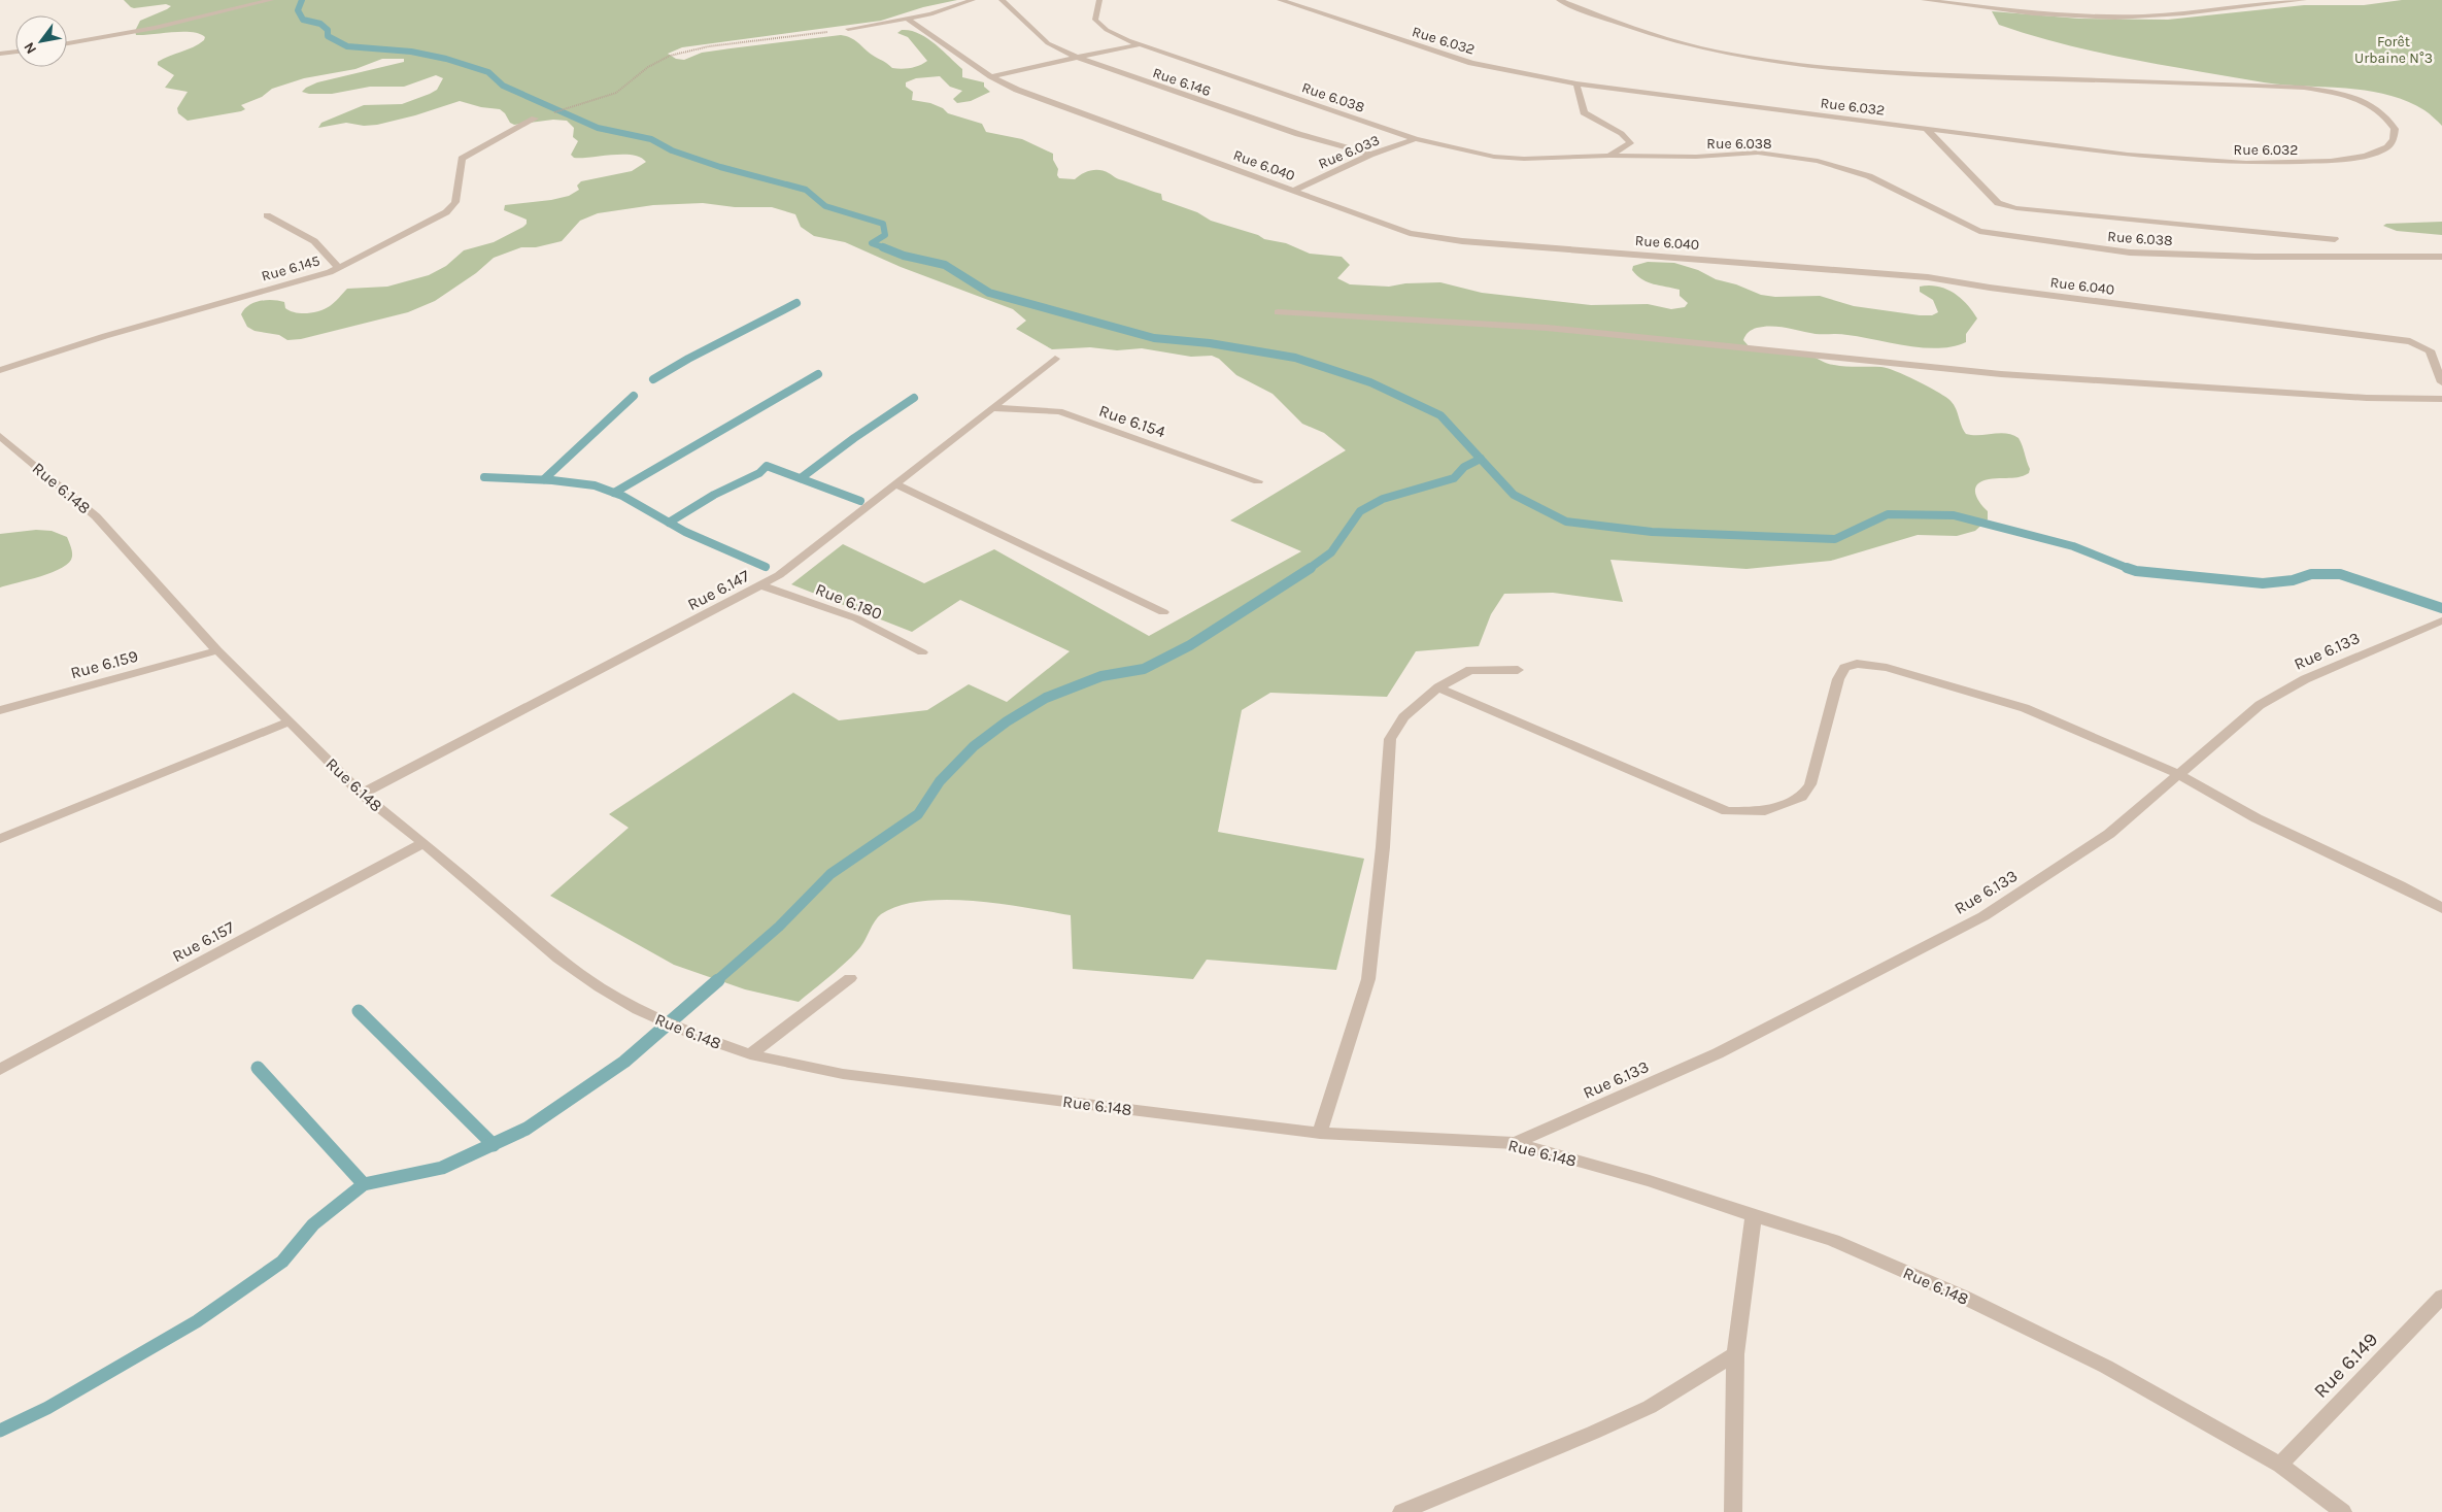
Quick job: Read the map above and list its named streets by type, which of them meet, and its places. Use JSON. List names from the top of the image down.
{
  "streets": {
    "street": [
      "Rue 6.032",
      "Rue 6.146",
      "Rue 6.038",
      "Rue 6.033",
      "Rue 6.040",
      "Rue 6.145",
      "Rue 6.154",
      "Rue 6.148",
      "Rue 6.147",
      "Rue 6.180",
      "Rue 6.133",
      "Rue 6.159",
      "Rue 6.157",
      "Rue 6.149"
    ]
  },
  "crossings": [
    ["Rue 6.146", "Rue 6.033"],
    ["Rue 6.038", "Rue 6.033"],
    ["Rue 6.033", "Rue 6.040"],
    ["Rue 6.154", "Rue 6.147"],
    ["Rue 6.148", "Rue 6.147"],
    ["Rue 6.148", "Rue 6.133"],
    ["Rue 6.148", "Rue 6.159"],
    ["Rue 6.148", "Rue 6.157"],
    ["Rue 6.148", "Rue 6.149"],
    ["Rue 6.147", "Rue 6.180"]
  ],
  "parks": ["Forêt Urbaine N°3"],
  "north": "bottom left"
}
